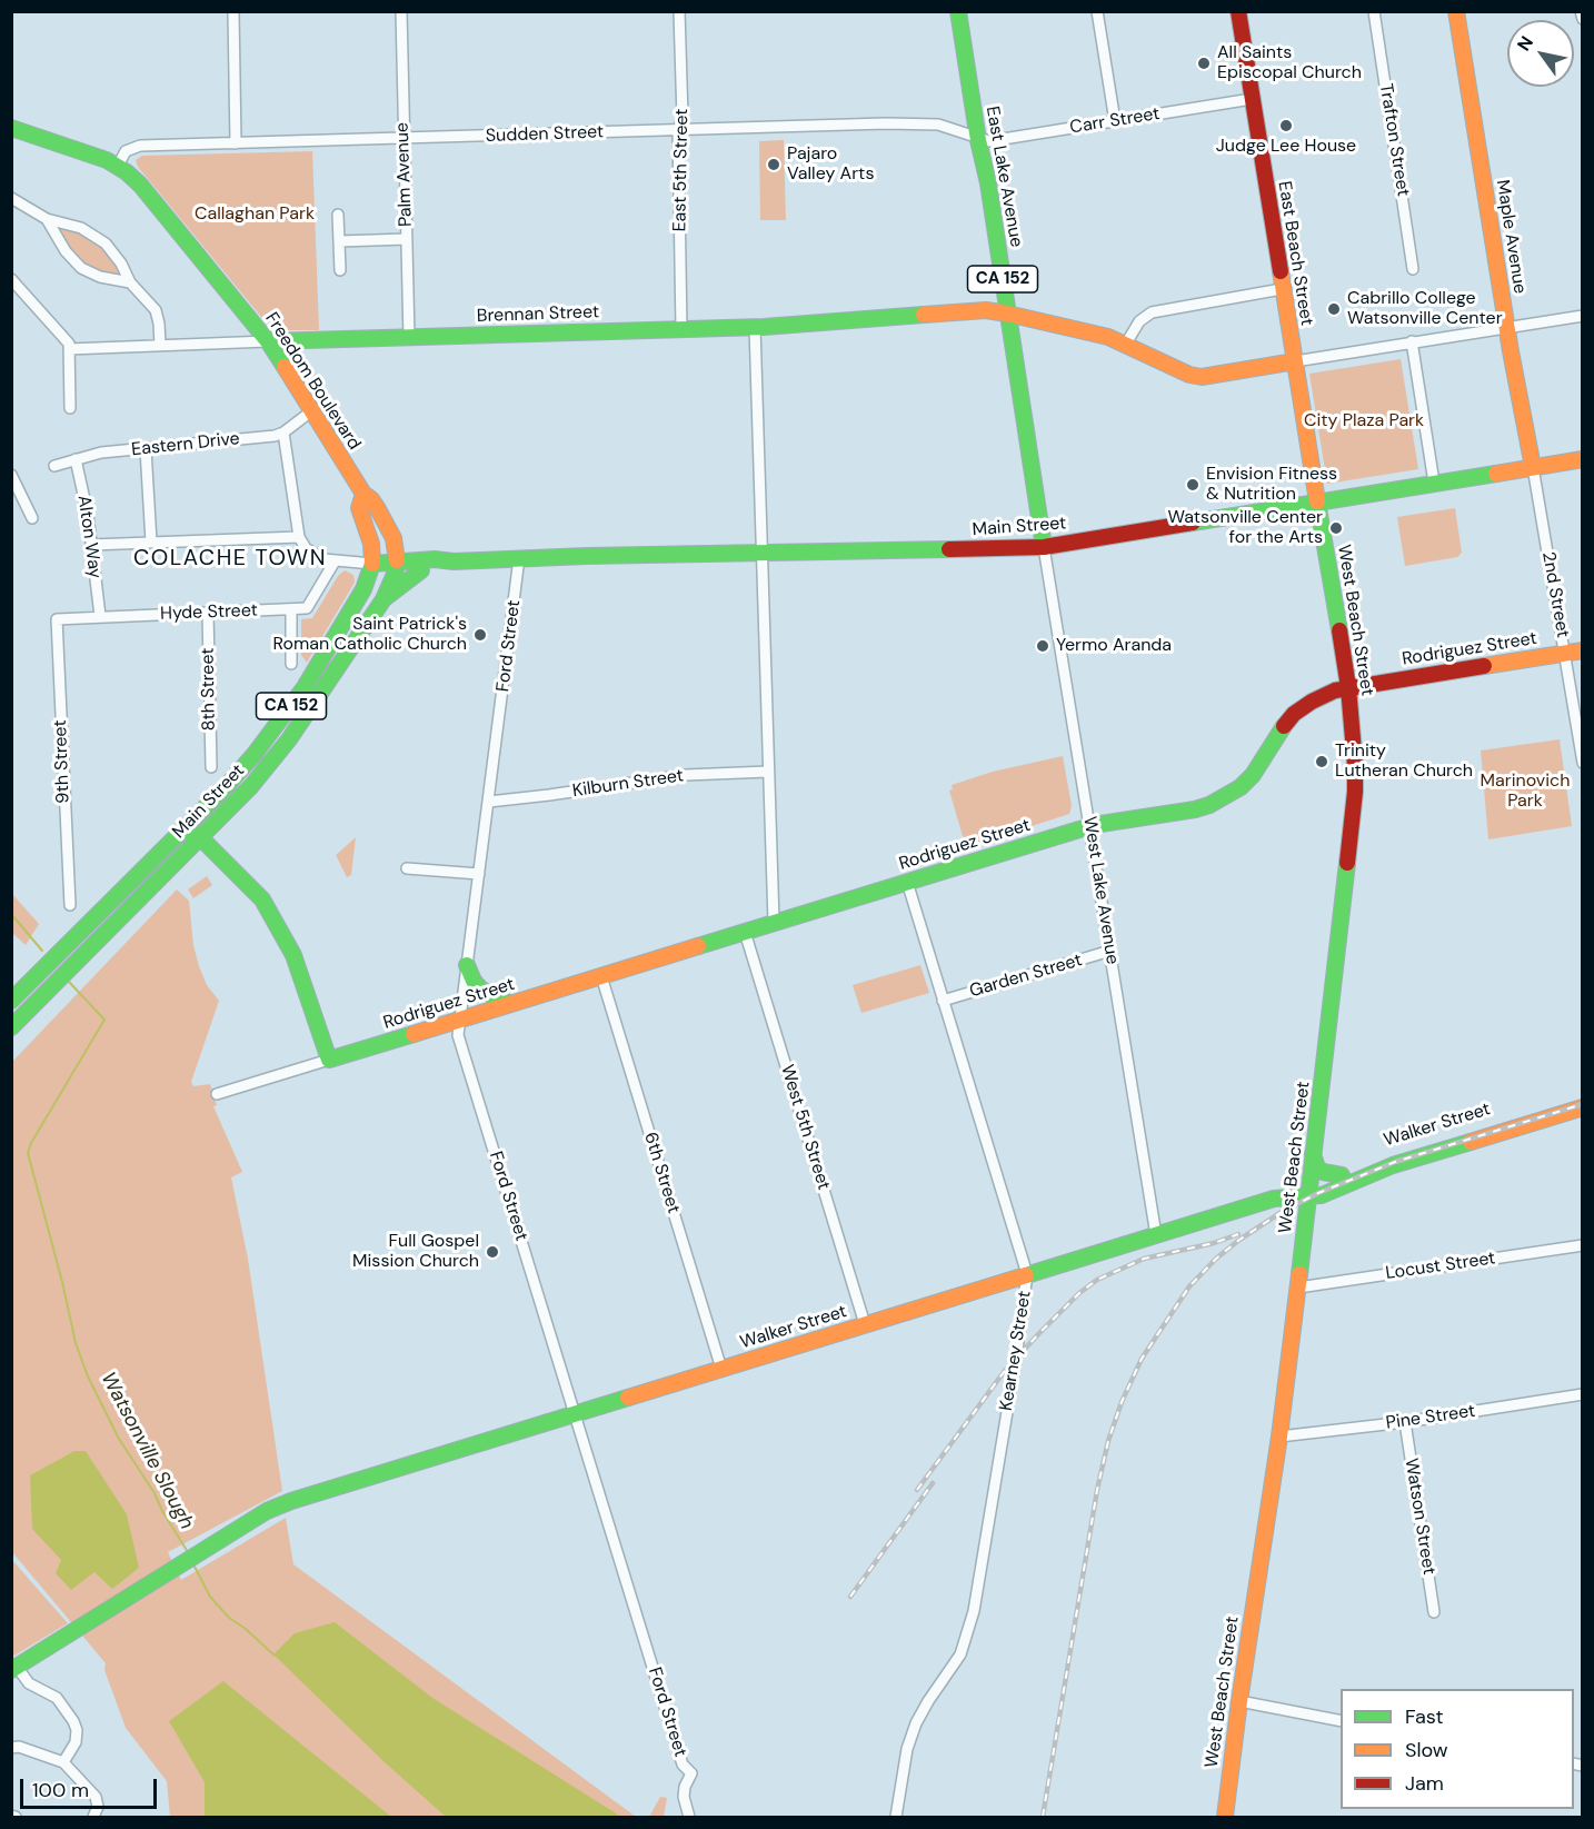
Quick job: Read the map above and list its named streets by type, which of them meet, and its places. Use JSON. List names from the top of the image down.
{
  "streets": {
    "main road": [
      "East Lake Avenue",
      "Maple Avenue",
      "East Beach Street",
      "CA 152",
      "Brennan Street",
      "Freedom Boulevard",
      "Main Street",
      "West Beach Street",
      "Rodriguez Street",
      "Walker Street"
    ],
    "street": [
      "Carr Street",
      "Sudden Street",
      "Trafton Street",
      "East 5th Street",
      "Palm Avenue",
      "Eastern Drive",
      "Alton Way",
      "2nd Street",
      "Hyde Street",
      "Ford Street",
      "8th Street",
      "9th Street",
      "Kilburn Street",
      "West Lake Avenue",
      "Garden Street",
      "West 5th Street",
      "6th Street",
      "Locust Street",
      "Kearney Street",
      "Pine Street",
      "Watson Street"
    ]
  },
  "crossings": [
    ["Carr Street", "Sudden Street"],
    ["Carr Street", "East Lake Avenue"],
    ["Carr Street", "East Beach Street"],
    ["Sudden Street", "East 5th Street"],
    ["Sudden Street", "Palm Avenue"],
    ["Sudden Street", "East Lake Avenue"],
    ["Sudden Street", "Freedom Boulevard"],
    ["East 5th Street", "Brennan Street"],
    ["Palm Avenue", "Brennan Street"],
    ["East Lake Avenue", "Brennan Street"],
    ["East Lake Avenue", "Main Street"],
    ["East Lake Avenue", "West Lake Avenue"],
    ["Maple Avenue", "Main Street"],
    ["Maple Avenue", "2nd Street"],
    ["East Beach Street", "Brennan Street"],
    ["East Beach Street", "Main Street"],
    ["East Beach Street", "West Beach Street"],
    ["Brennan Street", "Freedom Boulevard"],
    ["Freedom Boulevard", "Eastern Drive"],
    ["Freedom Boulevard", "Main Street"],
    ["Eastern Drive", "Alton Way"],
    ["Main Street", "2nd Street"],
    ["Main Street", "West Beach Street"],
    ["Main Street", "Ford Street"],
    ["Main Street", "West Lake Avenue"],
    ["Alton Way", "Hyde Street"],
    ["2nd Street", "Rodriguez Street"],
    ["Hyde Street", "8th Street"],
    ["Hyde Street", "9th Street"],
    ["West Beach Street", "Rodriguez Street"],
    ["West Beach Street", "Walker Street"],
    ["West Beach Street", "Locust Street"],
    ["West Beach Street", "Pine Street"],
    ["Ford Street", "Rodriguez Street"],
    ["Ford Street", "Kilburn Street"],
    ["Ford Street", "Walker Street"],
    ["Rodriguez Street", "West Lake Avenue"],
    ["Rodriguez Street", "West 5th Street"],
    ["Rodriguez Street", "6th Street"],
    ["Rodriguez Street", "Kearney Street"],
    ["West Lake Avenue", "Garden Street"],
    ["West Lake Avenue", "Walker Street"],
    ["Garden Street", "Kearney Street"],
    ["Walker Street", "West 5th Street"],
    ["Walker Street", "6th Street"],
    ["Walker Street", "Kearney Street"],
    ["Pine Street", "Watson Street"]
  ],
  "districts": ["COLACHE TOWN"],
  "water": ["Watsonville Slough"],
  "parks": ["Callaghan Park", "City Plaza Park", "Marinovich Park"],
  "places": [
    "All Saints Episcopal Church",
    "Judge Lee House",
    "Pajaro Valley Arts",
    "Cabrillo College Watsonville Center",
    "Envision Fitness & Nutrition",
    "Watsonville Center for the Arts",
    "Saint Patrick's Roman Catholic Church",
    "Yermo Aranda",
    "Trinity Lutheran Church",
    "Full Gospel Mission Church"
  ],
  "legend": ["Fast", "Slow", "Jam"],
  "scale_bar": "100 m",
  "north": "top left"
}
